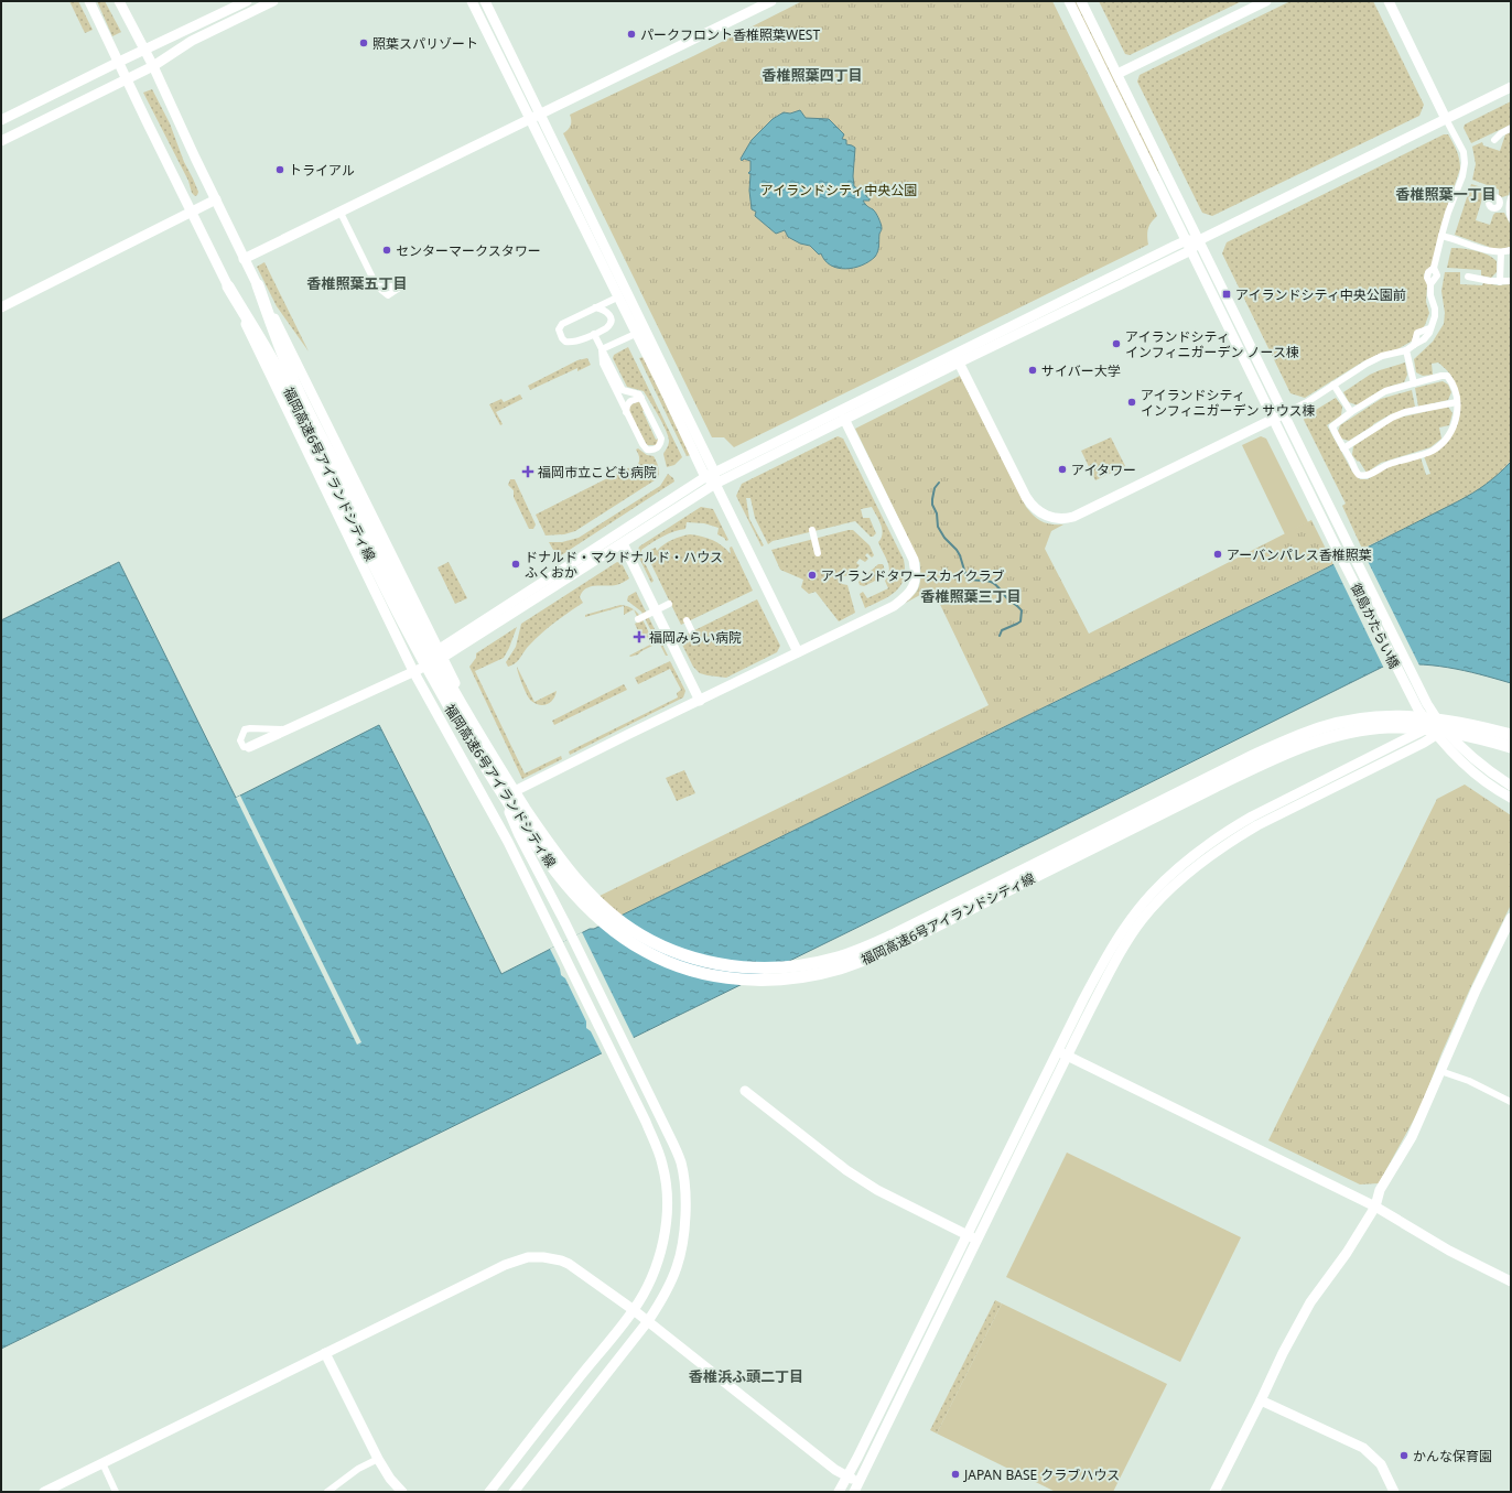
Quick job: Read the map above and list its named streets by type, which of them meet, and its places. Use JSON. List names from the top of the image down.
{
  "streets": {
    "highway": ["福岡高速6号アイランドシティ線"],
    "street": ["御島かたらい橋"]
  },
  "districts": [
    "香椎照葉四丁目",
    "香椎照葉一丁目",
    "香椎照葉五丁目",
    "香椎照葉三丁目",
    "香椎浜ふ頭二丁目"
  ],
  "parks": ["アイランドシティ中央公園"],
  "places": {
    "other": [
      "パークフロント香椎照葉WEST",
      "照葉スパリゾート",
      "トライアル",
      "センターマークスタワー",
      "アイランドシティ インフィニガーデン ノース棟",
      "サイバー大学",
      "アイランドシティ インフィニガーデン サウス棟",
      "アイタワー",
      "アーバンパレス香椎照葉",
      "ドナルド・マクドナルド・ハウス ふくおか",
      "アイランドタワースカイクラブ",
      "かんな保育園",
      "JAPAN BASE クラブハウス"
    ],
    "transit": ["アイランドシティ中央公園前"],
    "health": ["福岡市立こども病院", "福岡みらい病院"]
  }
}
